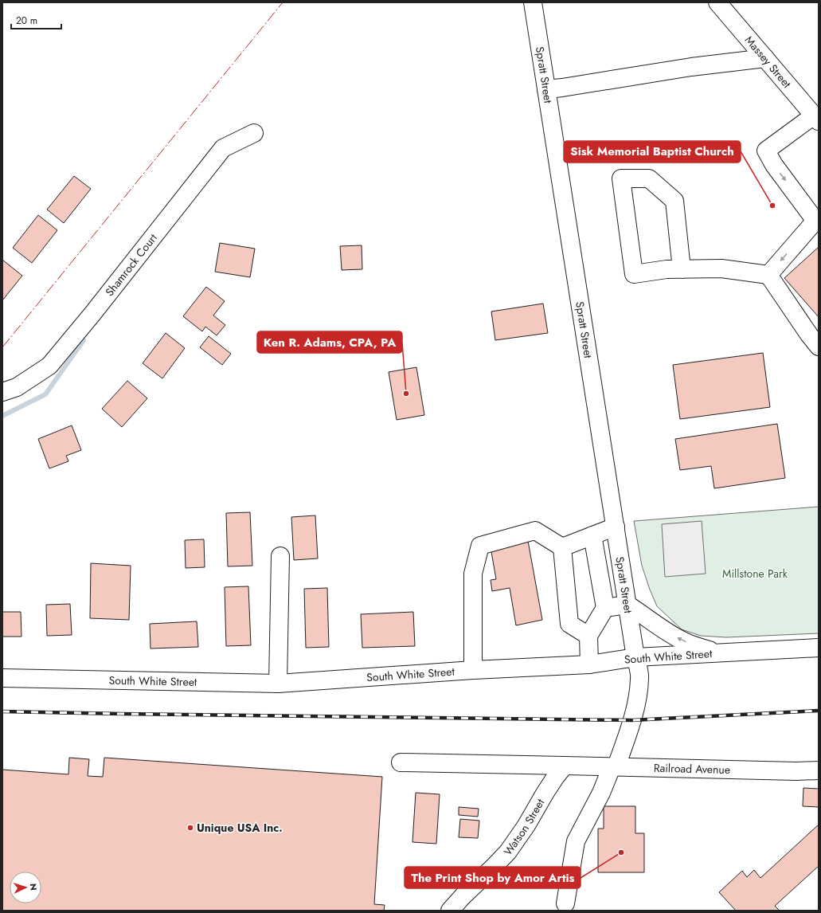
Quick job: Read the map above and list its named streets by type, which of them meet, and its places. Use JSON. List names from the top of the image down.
{
  "streets": {
    "street": [
      "Massey Street",
      "Spratt Street",
      "Shamrock Court",
      "South White Street",
      "Railroad Avenue",
      "Watson Street"
    ]
  },
  "crossings": [
    ["Spratt Street", "South White Street"],
    ["Spratt Street", "Railroad Avenue"],
    ["Railroad Avenue", "Watson Street"]
  ],
  "parks": ["Millstone Park"],
  "places": [
    "Sisk Memorial Baptist Church",
    "Ken R. Adams, CPA, PA",
    "Unique USA Inc.",
    "The Print Shop by Amor Artis"
  ],
  "scale_bar": "20 m",
  "north": "right"
}
